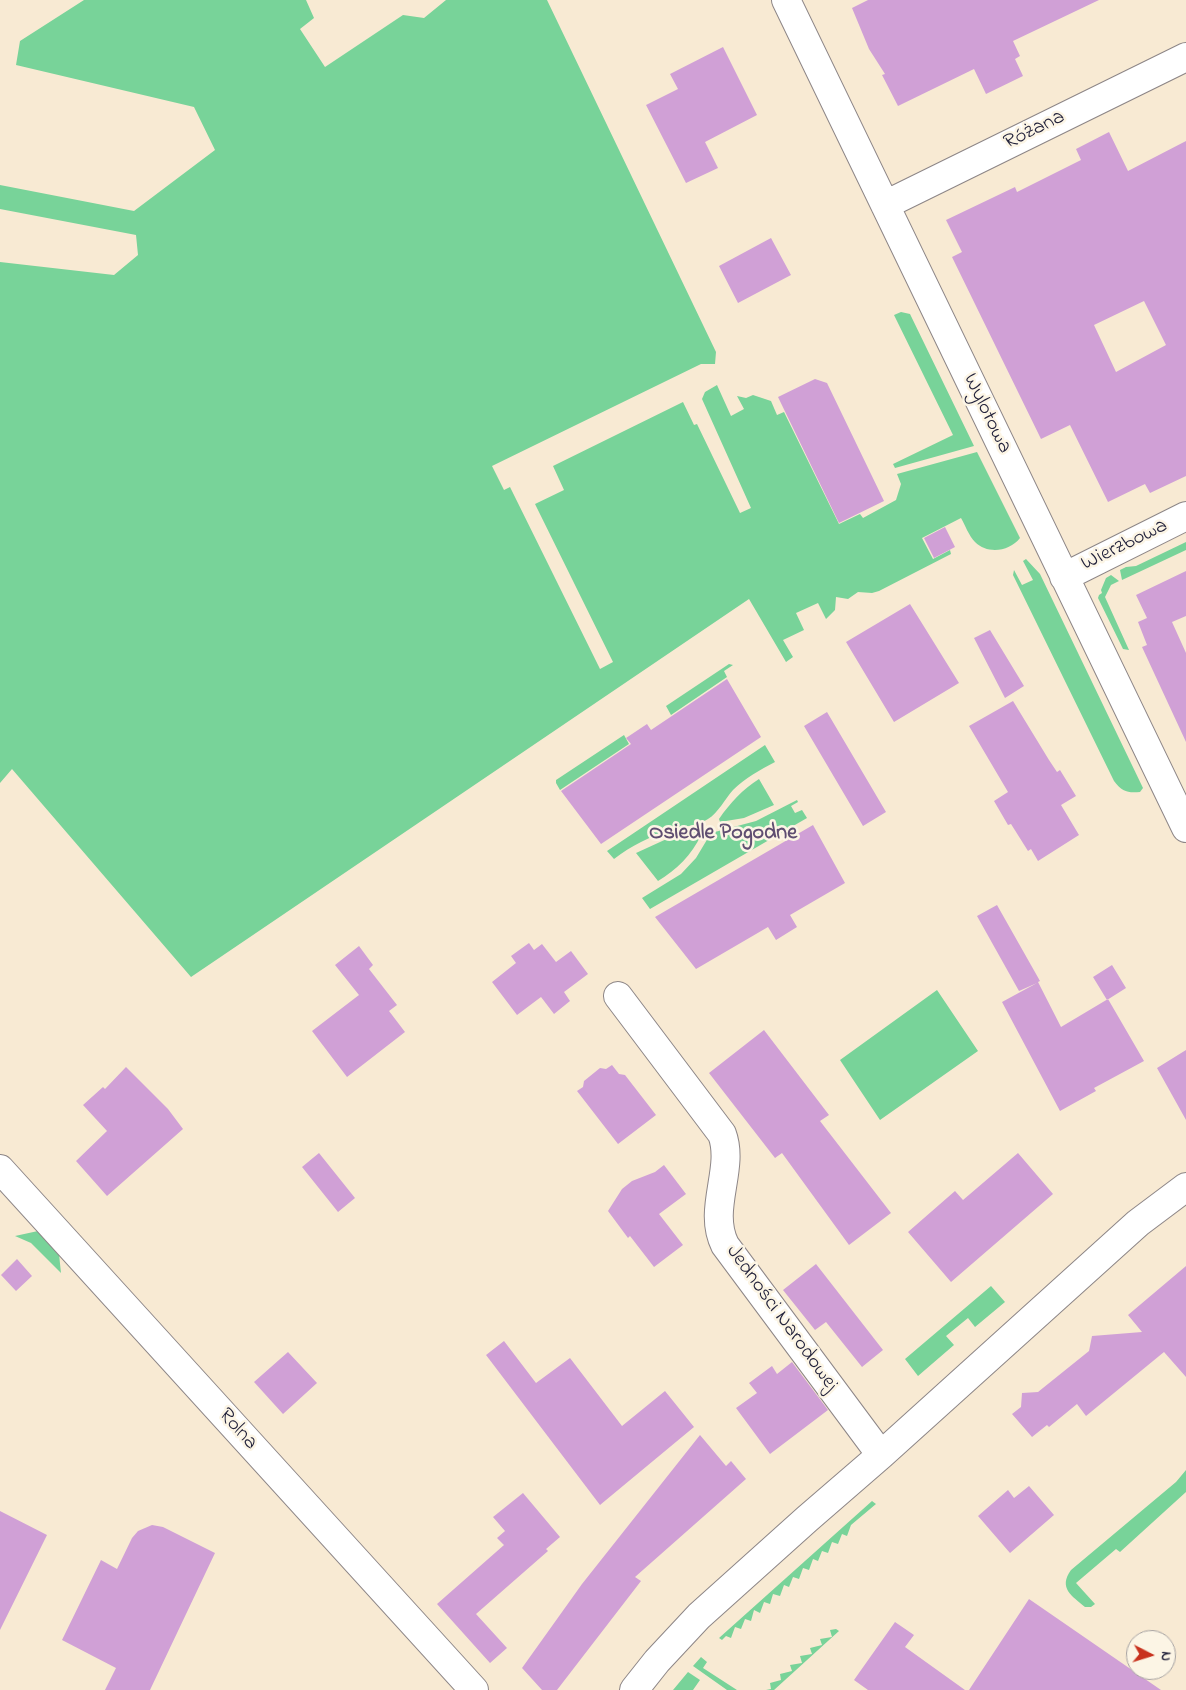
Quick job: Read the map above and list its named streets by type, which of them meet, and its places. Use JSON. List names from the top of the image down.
{
  "streets": {
    "street": [
      "Różana",
      "Wylotowa",
      "Wierzbowa",
      "Jedności Narodowej",
      "Rolna"
    ]
  },
  "crossings": [
    ["Różana", "Wylotowa"],
    ["Wylotowa", "Wierzbowa"]
  ],
  "districts": ["Osiedle Pogodne"],
  "north": "right"
}
